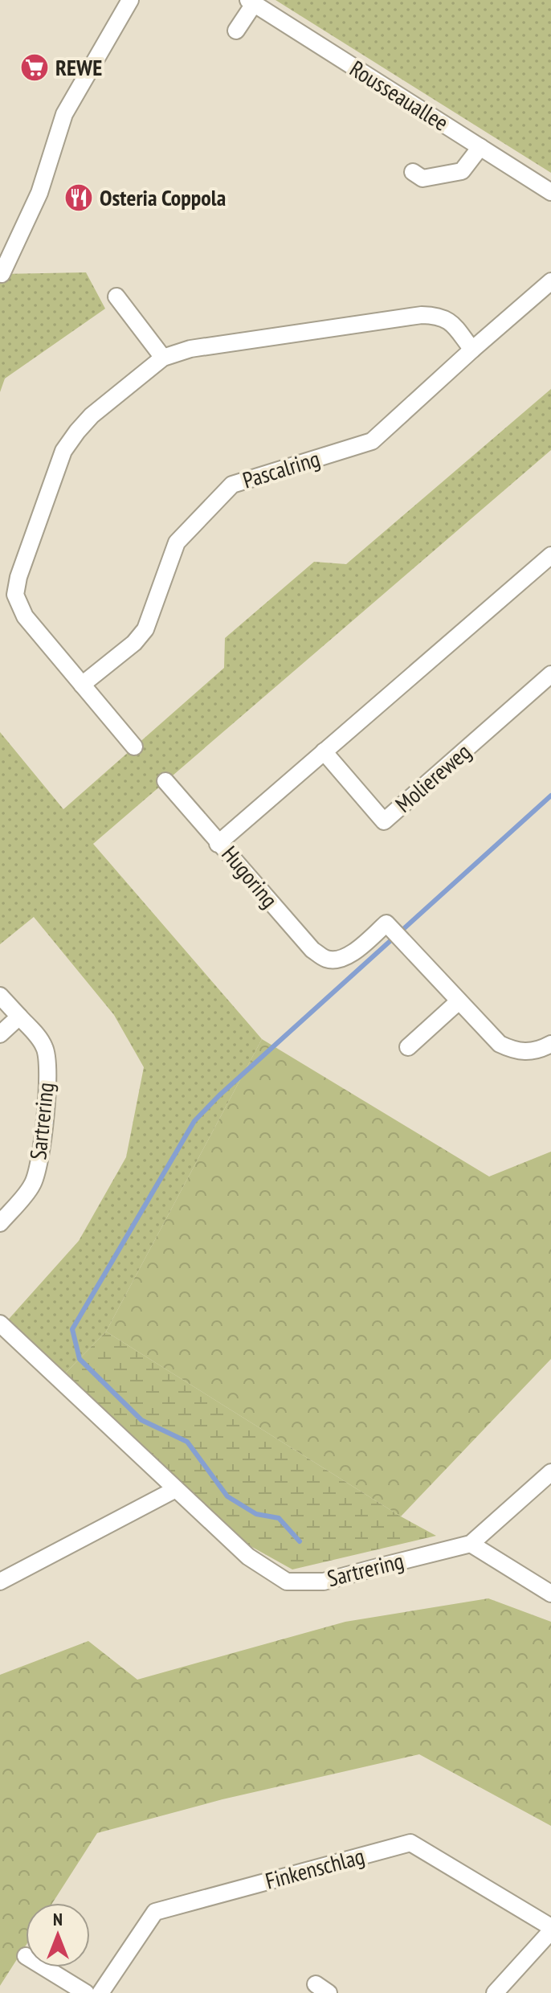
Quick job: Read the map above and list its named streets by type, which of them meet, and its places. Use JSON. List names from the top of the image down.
{
  "streets": {
    "street": [
      "Rousseauallee",
      "Pascalring",
      "Moliereweg",
      "Hugoring",
      "Sartrering",
      "Finkenschlag"
    ]
  },
  "crossings": [
    ["Moliereweg", "Hugoring"]
  ],
  "places": {
    "supermarket": ["REWE"],
    "restaurant": ["Osteria Coppola"]
  },
  "north": "top"
}
